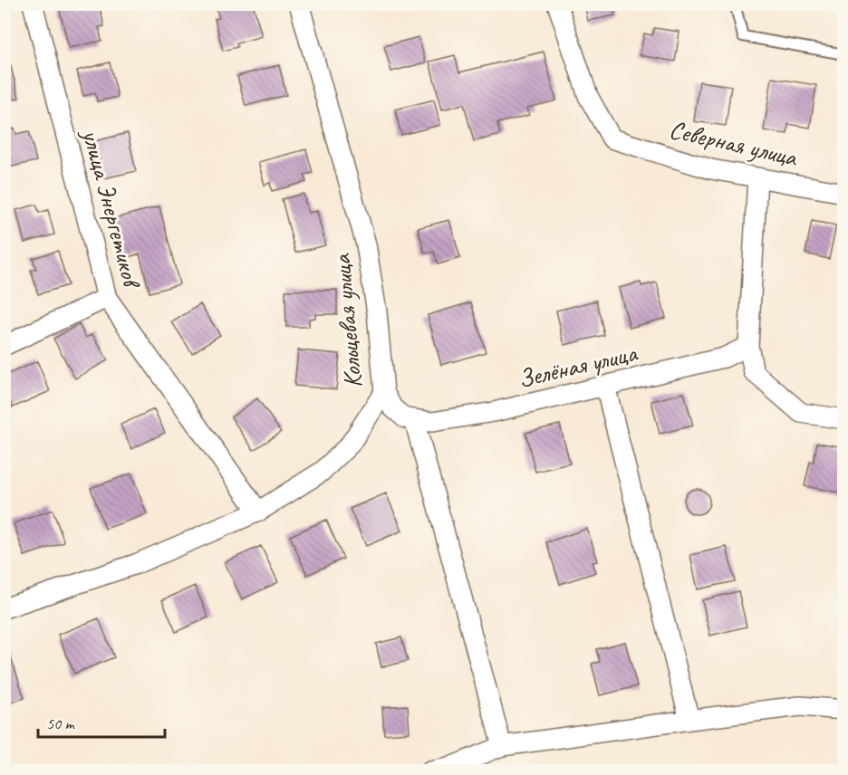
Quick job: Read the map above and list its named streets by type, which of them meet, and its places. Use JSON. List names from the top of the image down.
{
  "streets": {
    "street": [
      "Северная улица",
      "улица Энергетиков",
      "Кольцевая улица",
      "Зелёная улица"
    ]
  },
  "crossings": [
    ["улица Энергетиков", "Кольцевая улица"]
  ],
  "scale_bar": "50 m"
}
